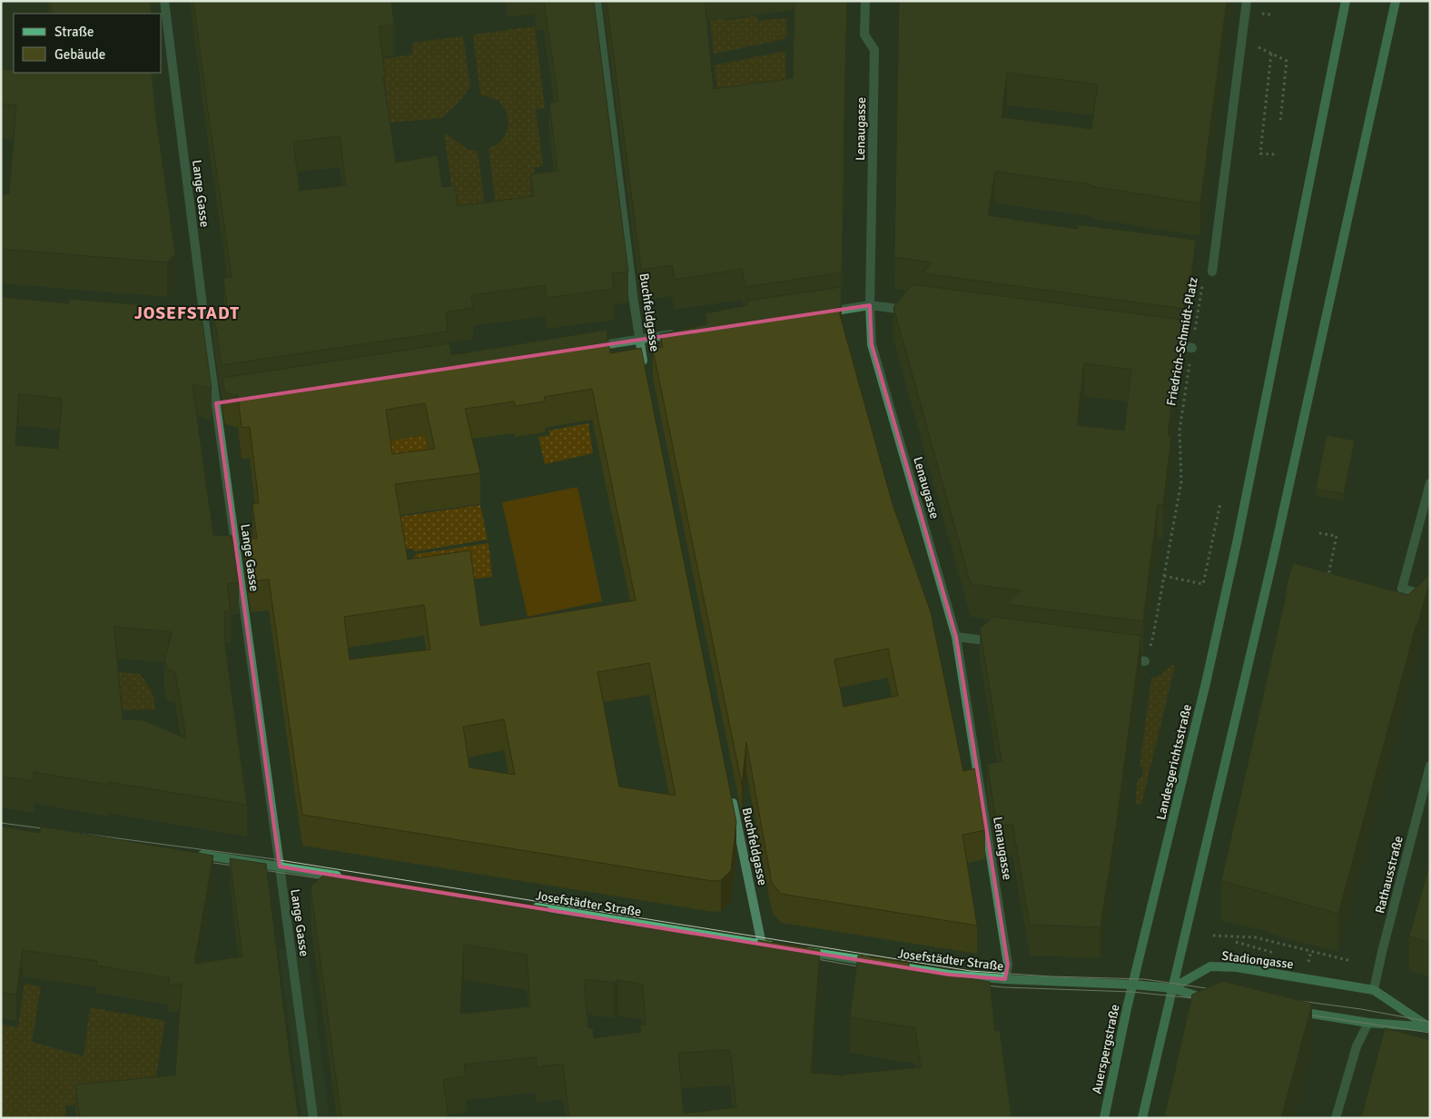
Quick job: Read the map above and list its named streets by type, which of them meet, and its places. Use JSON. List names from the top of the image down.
{
  "streets": {
    "main road": [
      "Landesgerichtsstraße",
      "Josefstädter Straße",
      "Stadiongasse",
      "Auerspergstraße"
    ],
    "street": [
      "Lenaugasse",
      "Lange Gasse",
      "Buchfeldgasse",
      "Friedrich-Schmidt-Platz",
      "Rathausstraße"
    ]
  },
  "crossings": [
    ["Lenaugasse", "Josefstädter Straße"],
    ["Buchfeldgasse", "Josefstädter Straße"],
    ["Landesgerichtsstraße", "Josefstädter Straße"],
    ["Landesgerichtsstraße", "Auerspergstraße"],
    ["Rathausstraße", "Stadiongasse"],
    ["Josefstädter Straße", "Stadiongasse"],
    ["Josefstädter Straße", "Auerspergstraße"]
  ],
  "districts": ["JOSEFSTADT"],
  "legend": ["Straße", "Gebäude"]
}
